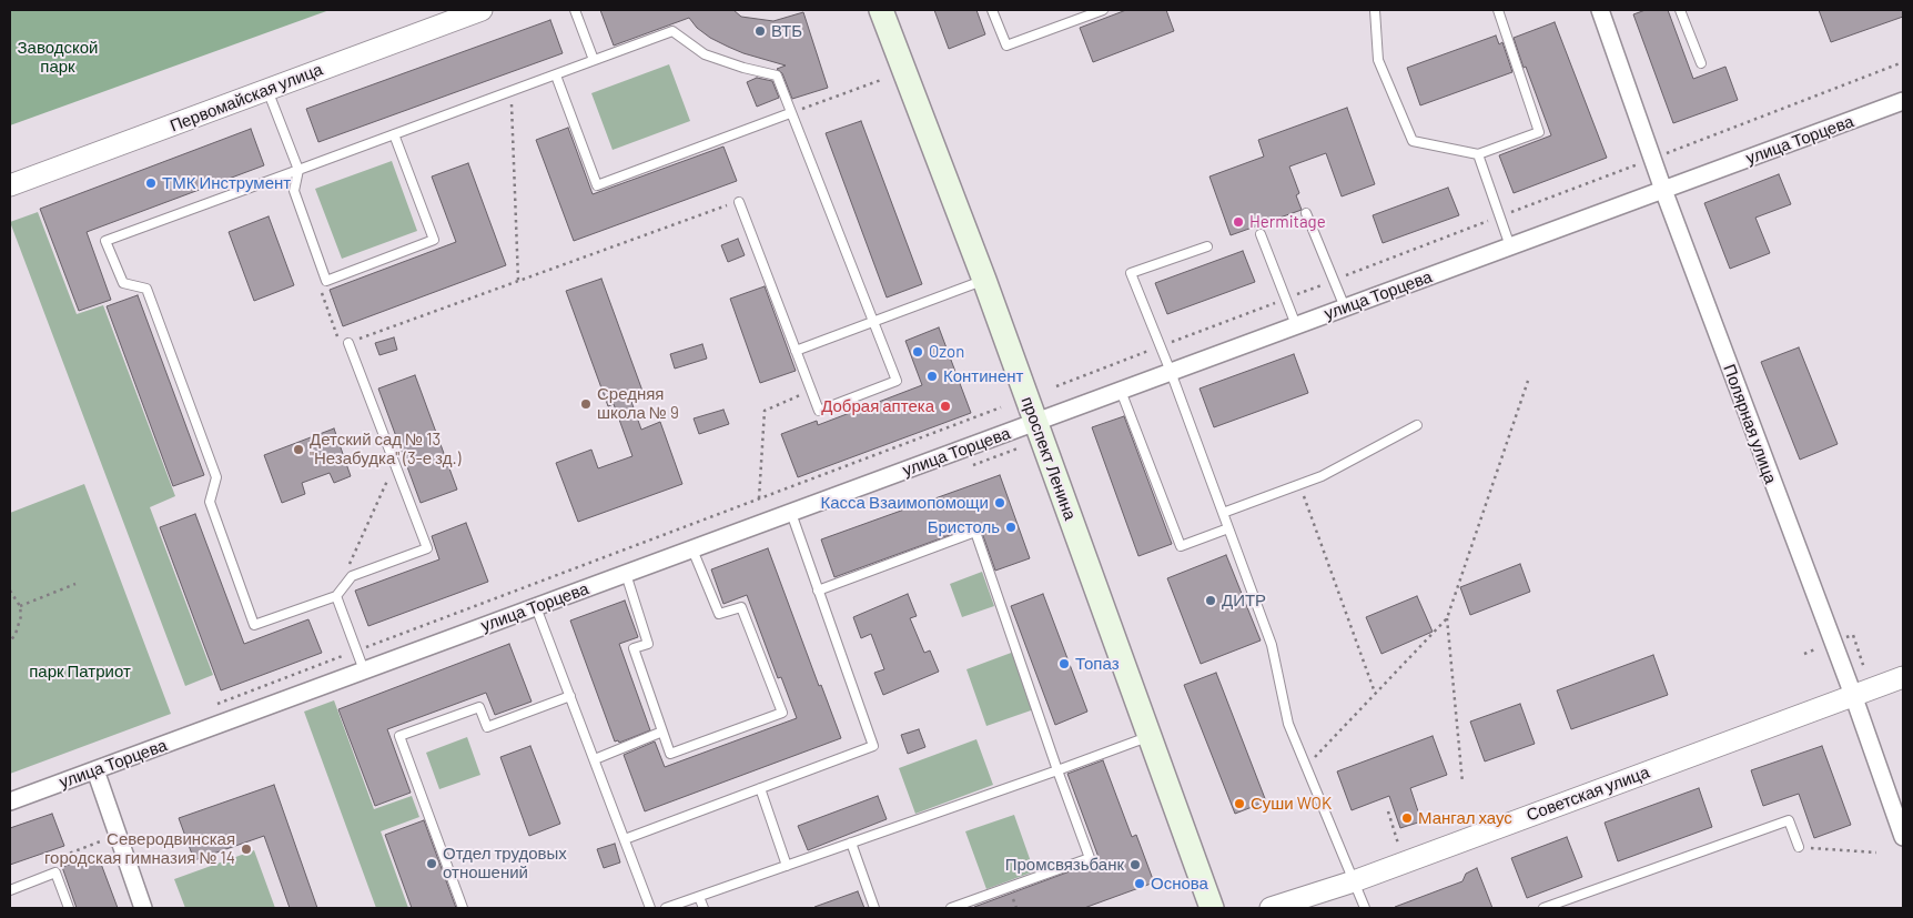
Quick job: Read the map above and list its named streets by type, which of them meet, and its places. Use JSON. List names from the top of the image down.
{
  "streets": {
    "main road": ["проспект Ленина"],
    "street": [
      "Первомайская улица",
      "улица Торцева",
      "Полярная улица",
      "Советская улица"
    ]
  },
  "crossings": [
    ["улица Торцева", "Полярная улица"],
    ["улица Торцева", "проспект Ленина"],
    ["Полярная улица", "Советская улица"]
  ],
  "parks": ["Заводской парк", "парк Патриот"],
  "places": [
    "ВТБ",
    "ТМК Инструмент",
    "Hermitage",
    "Ozon",
    "Континент",
    "Средняя школа № 9",
    "Добрая аптека",
    "Детский сад № 13 \"Незабудка\" (3-е зд.)",
    "Касса Взаимопомощи",
    "Бристоль",
    "ДИТР",
    "Топаз",
    "Суши WOK",
    "Мангал хаус",
    "Северодвинская городская гимназия № 14",
    "Отдел трудовых отношений",
    "Промсвязьбанк",
    "Основа"
  ]
}
